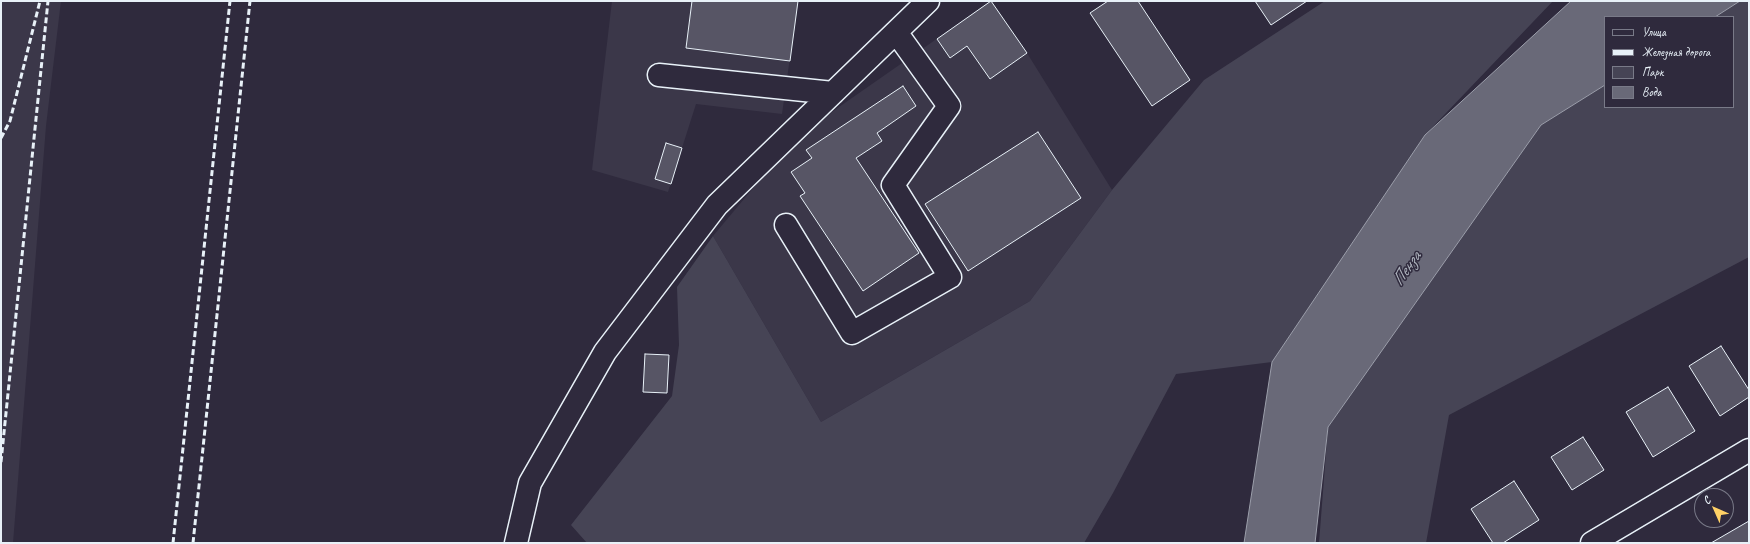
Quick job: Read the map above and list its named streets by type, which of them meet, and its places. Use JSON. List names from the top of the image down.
{
  "water": ["Пенза"],
  "legend": [
    "Улица",
    "Железная дорога",
    "Парк",
    "Вода"
  ],
  "north": "top left"
}
